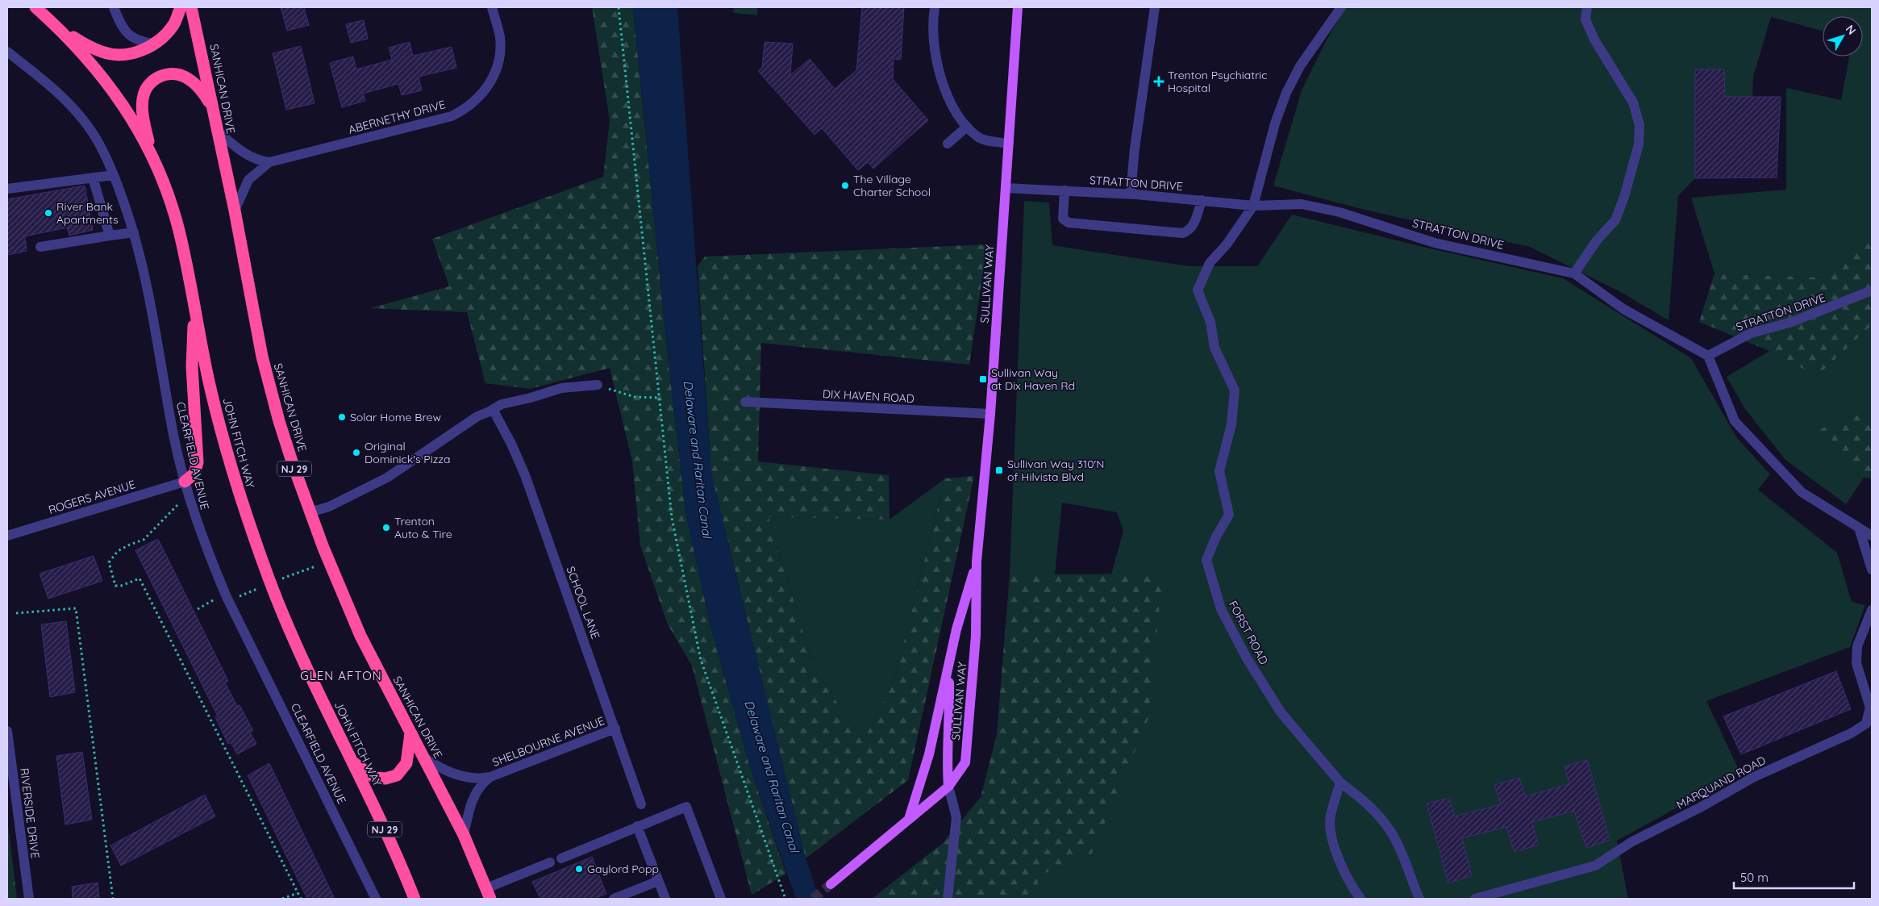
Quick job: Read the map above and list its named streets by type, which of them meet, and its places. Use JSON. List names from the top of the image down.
{
  "streets": {
    "highway": ["SANHICAN DRIVE", "JOHN FITCH WAY", "NJ 29"],
    "main road": ["SULLIVAN WAY"],
    "street": [
      "ABERNETHY DRIVE",
      "STRATTON DRIVE",
      "DIX HAVEN ROAD",
      "CLEARFIELD AVENUE",
      "ROGERS AVENUE",
      "SCHOOL LANE",
      "FORST ROAD",
      "SHELBOURNE AVENUE",
      "MARQUAND ROAD",
      "RIVERSIDE DRIVE"
    ]
  },
  "crossings": [
    ["SANHICAN DRIVE", "ABERNETHY DRIVE"],
    ["SANHICAN DRIVE", "SHELBOURNE AVENUE"],
    ["STRATTON DRIVE", "SULLIVAN WAY"],
    ["STRATTON DRIVE", "FORST ROAD"],
    ["SULLIVAN WAY", "DIX HAVEN ROAD"],
    ["CLEARFIELD AVENUE", "ROGERS AVENUE"],
    ["SCHOOL LANE", "SHELBOURNE AVENUE"]
  ],
  "districts": ["GLEN AFTON"],
  "water": ["Delaware and Raritan Canal"],
  "places": {
    "health": ["Trenton Psychiatric Hospital"],
    "other": [
      "The Village Charter School",
      "River Bank Apartments",
      "Solar Home Brew",
      "Original Dominick's Pizza",
      "Trenton Auto & Tire",
      "Gaylord Popp"
    ],
    "transit": ["Sullivan Way at Dix Haven Rd", "Sullivan Way 310'N of Hilvista Blvd"]
  },
  "scale_bar": "50 m",
  "north": "top right"
}
